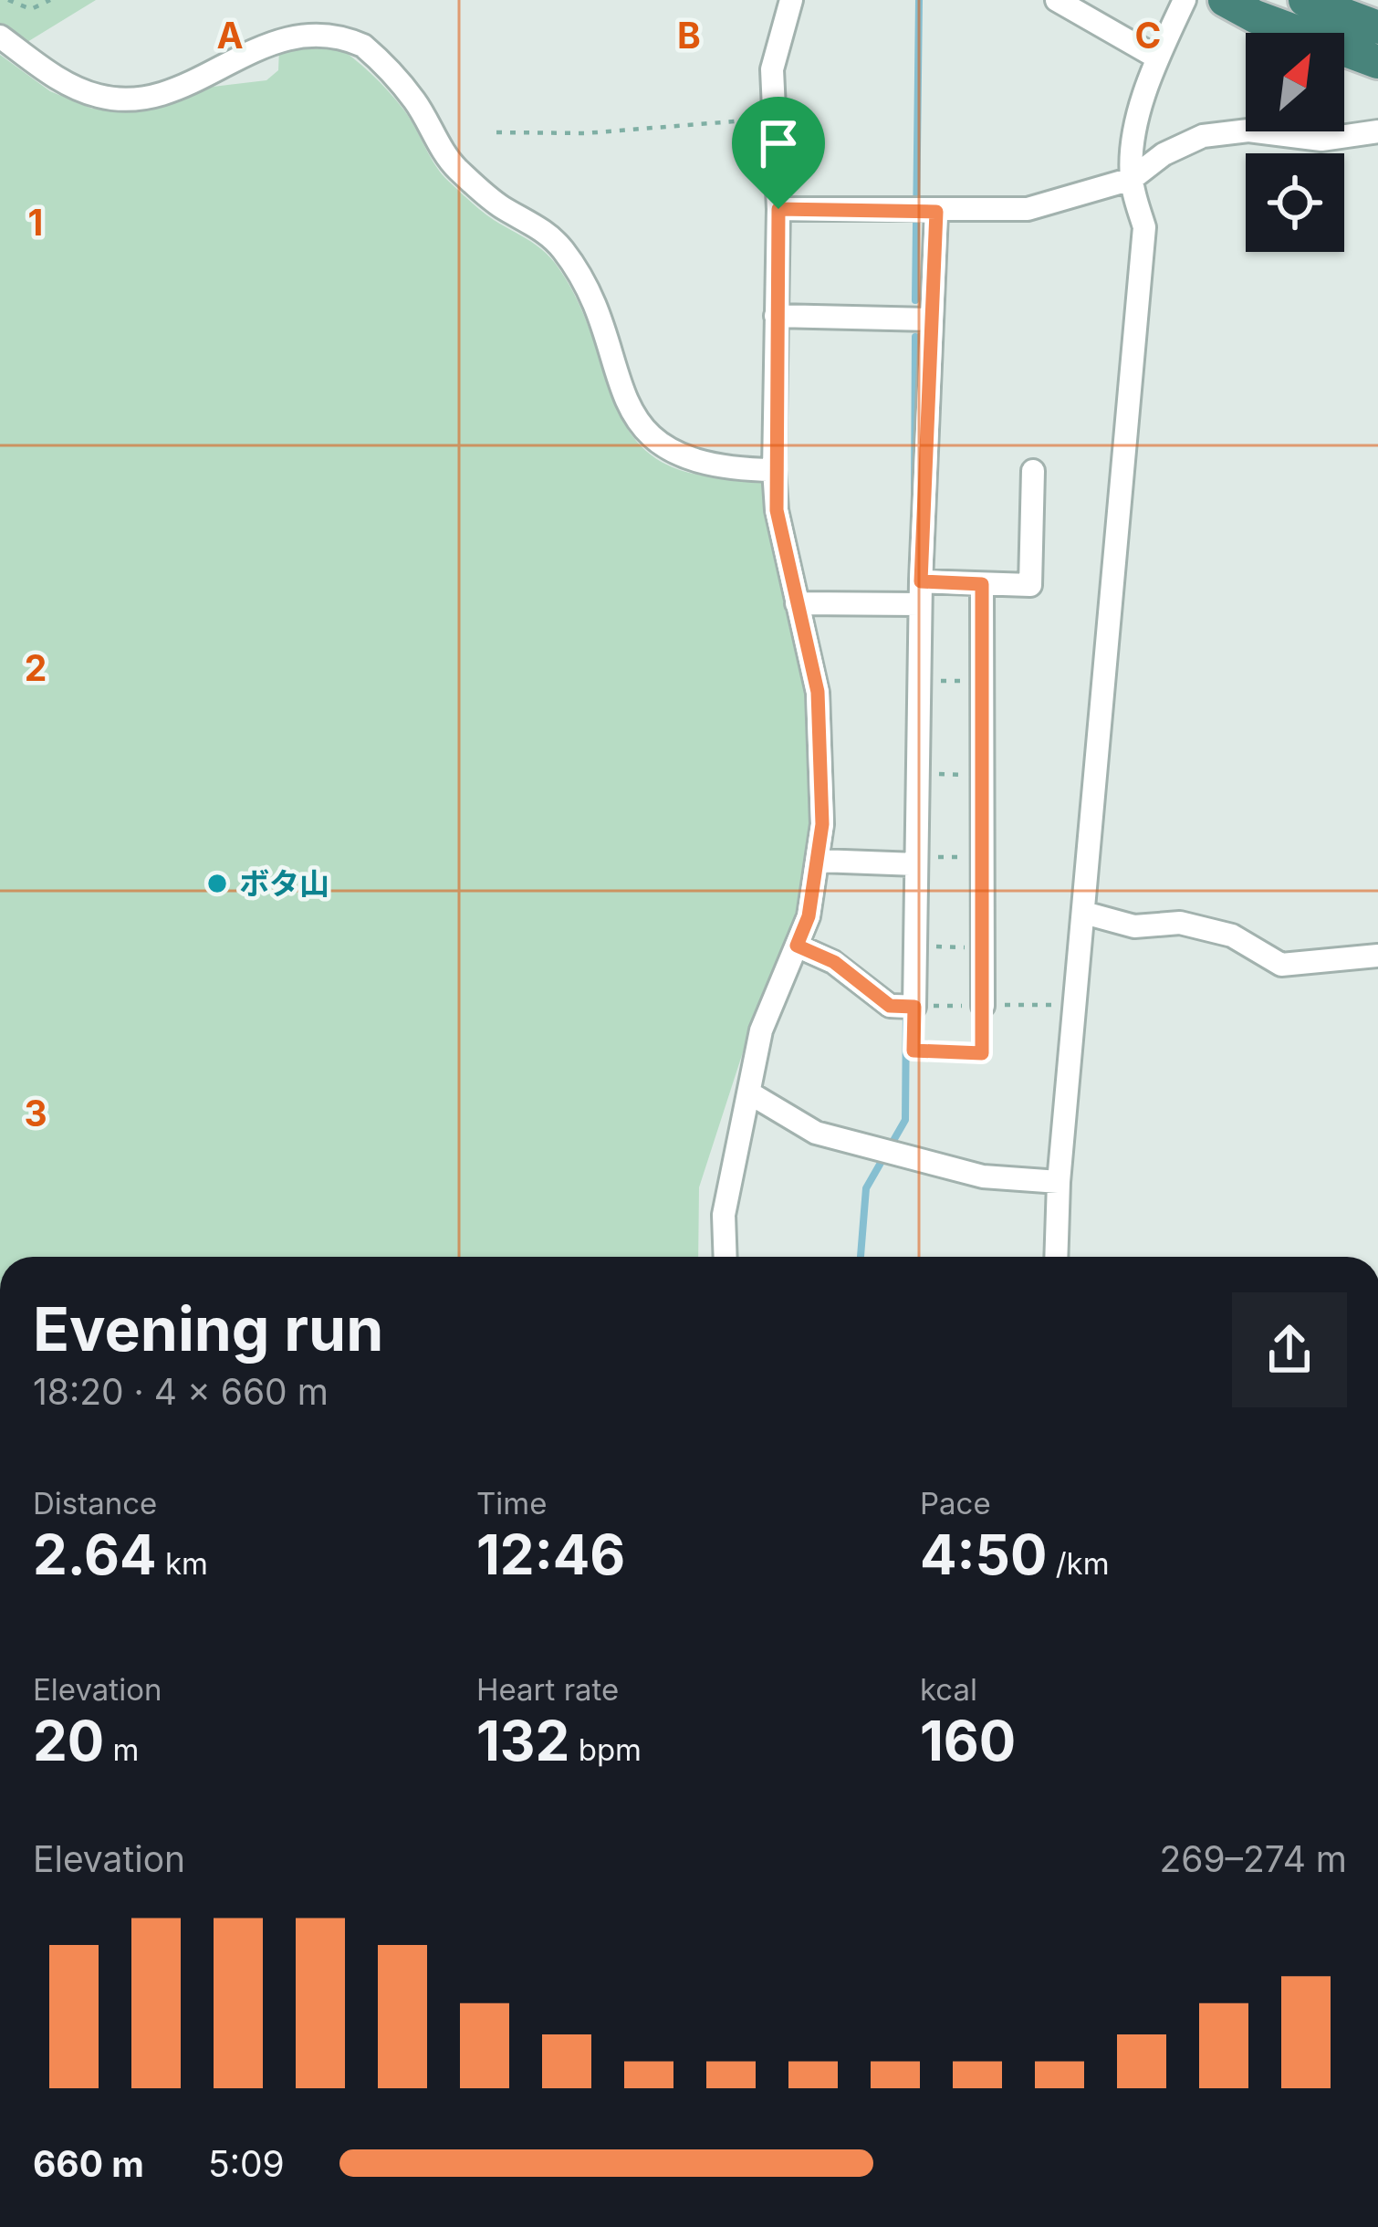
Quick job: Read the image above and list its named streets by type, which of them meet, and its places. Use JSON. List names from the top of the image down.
{
  "places": ["ボタ山"],
  "north": "top right",
  "page": {
    "heading": ["Evening run", "18:20 · 4 × 660 m"],
    "stats": [
      ["Distance", "2.64 km"],
      ["Time", "12:46"],
      ["Pace", "4:50 /km"],
      ["Elevation", "20 m"],
      ["Heart rate", "132 bpm"],
      ["kcal", "160"]
    ],
    "chart": ["Elevation", "269–274 m"],
    "list": [
      {
        "name": "660 m",
        "note": "5:09"
      }
    ]
  },
  "grid": {
    "columns": ["A", "B", "C"],
    "rows": ["1", "2", "3"]
  }
}
